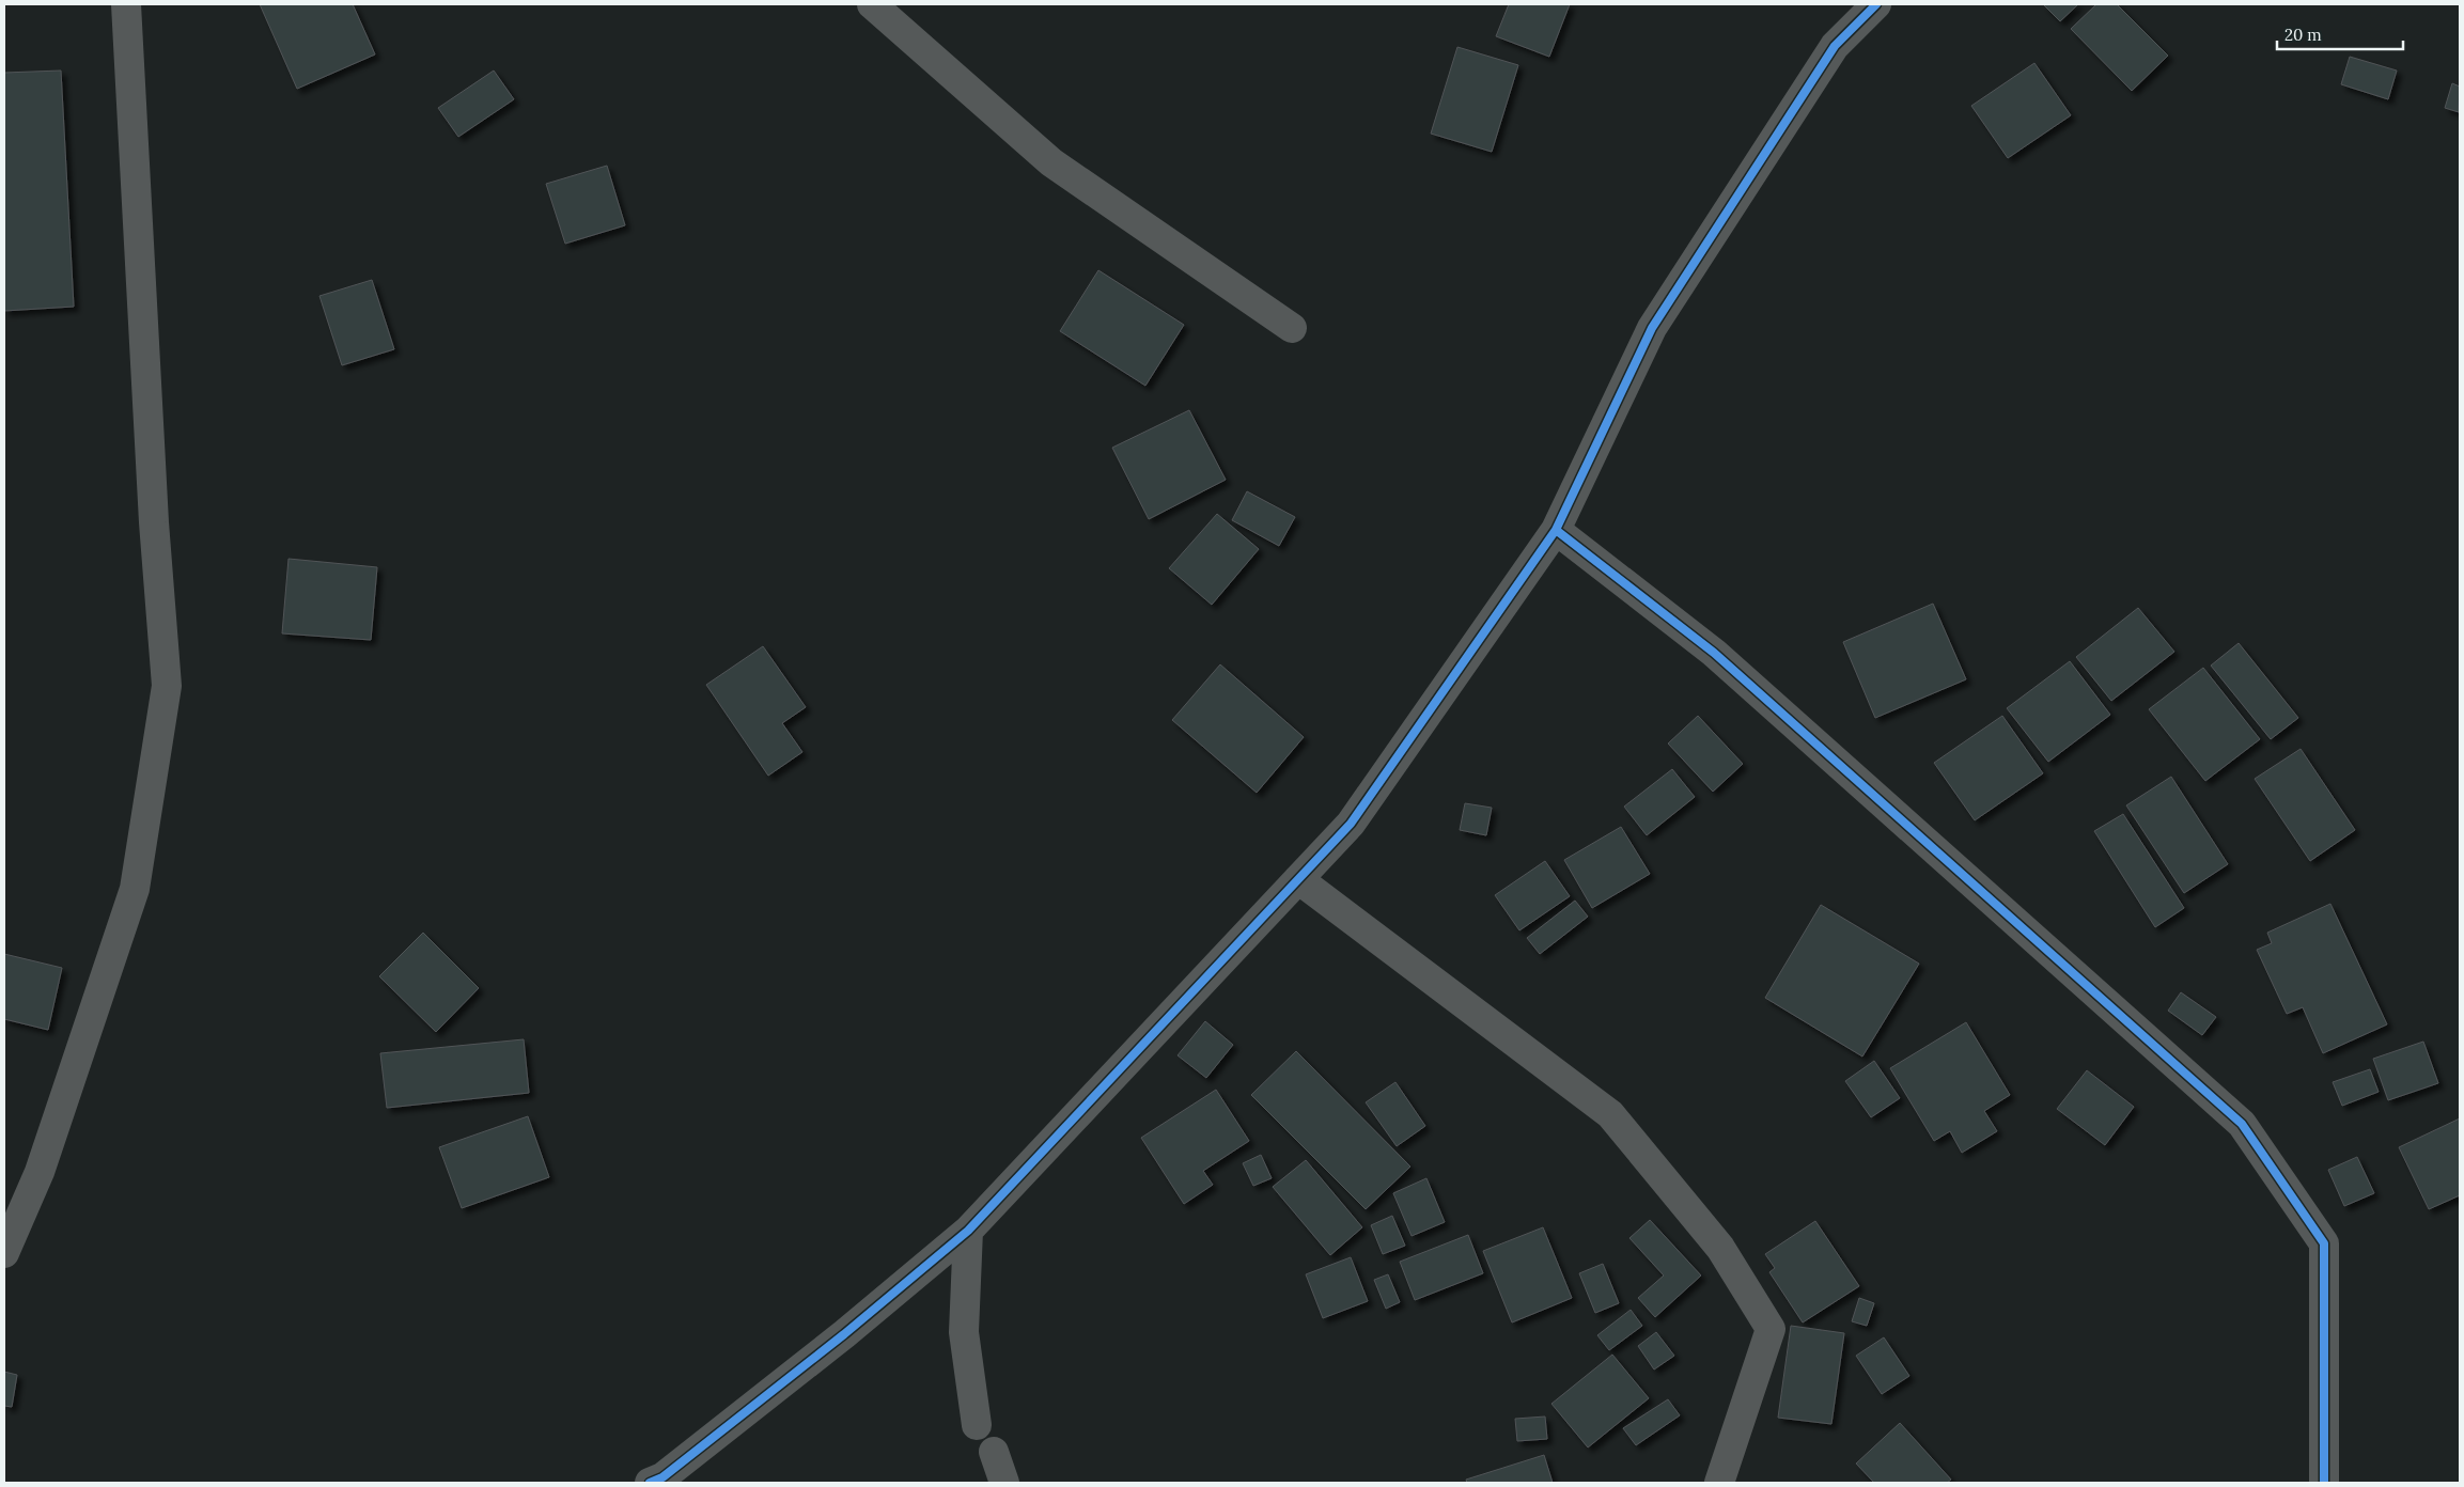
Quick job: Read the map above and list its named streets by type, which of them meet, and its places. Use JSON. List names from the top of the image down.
{
  "scale_bar": "20 m"
}
